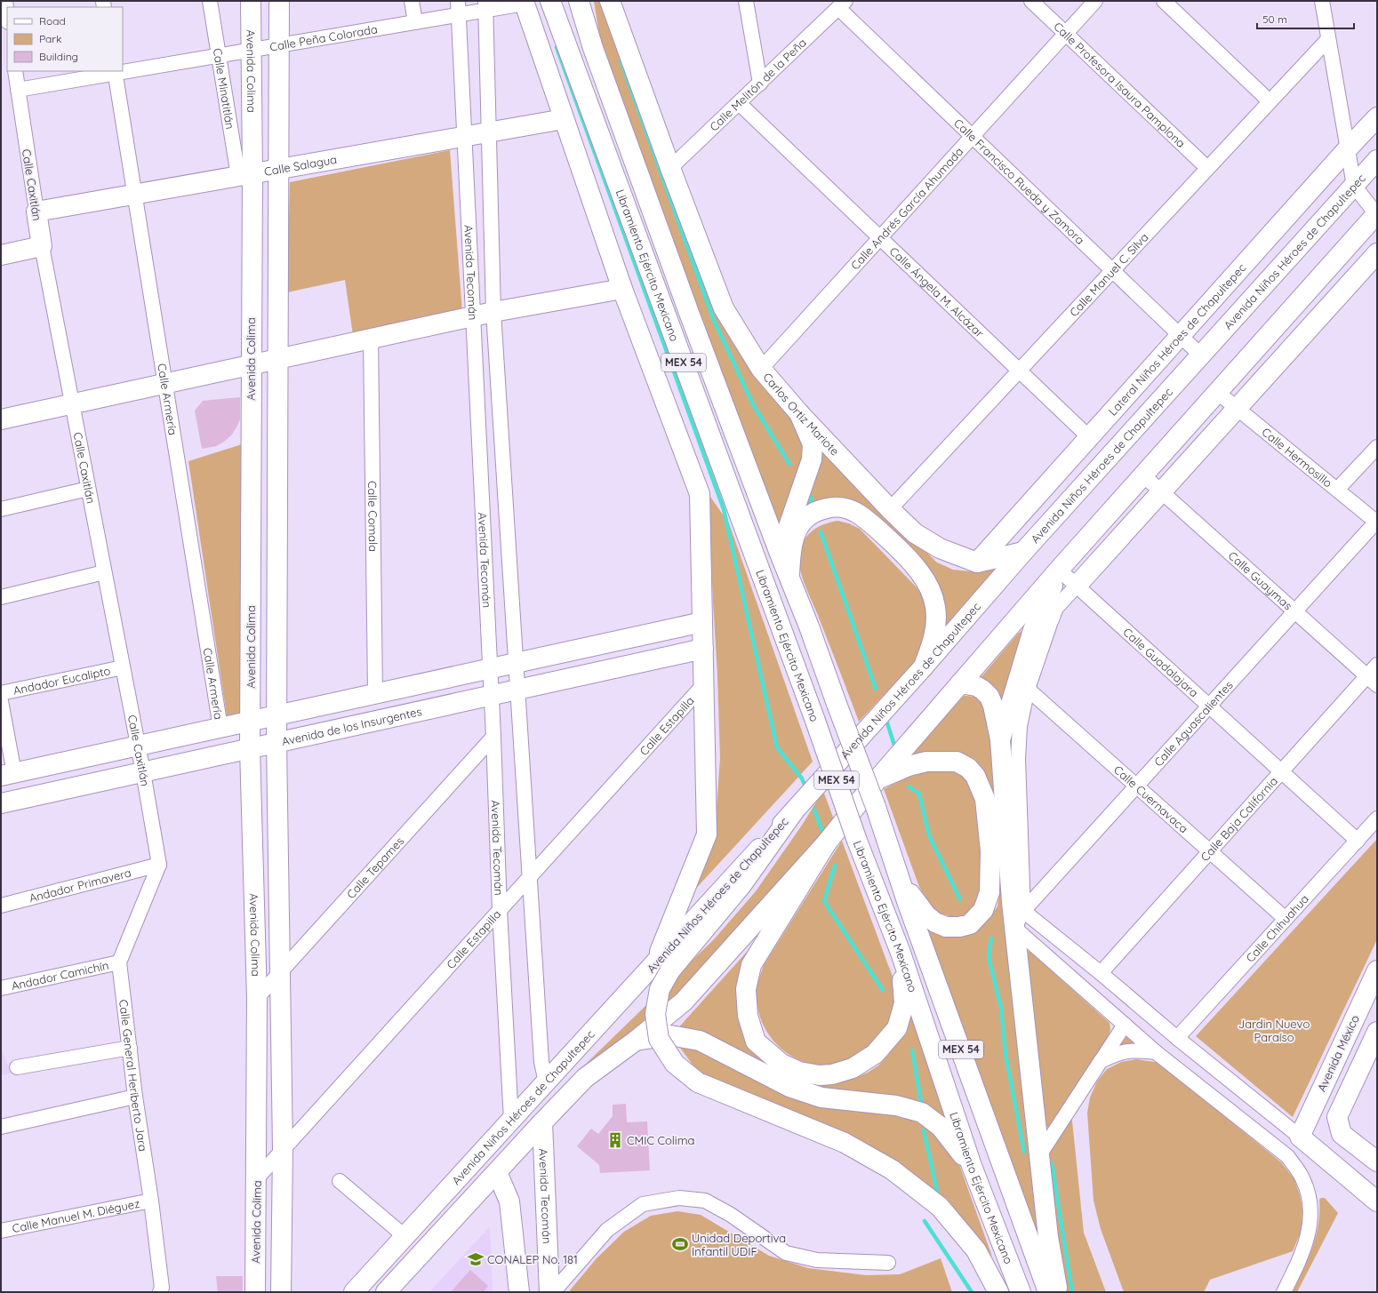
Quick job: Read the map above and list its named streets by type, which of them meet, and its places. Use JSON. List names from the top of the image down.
{
  "streets": {
    "main road": [
      "Avenida Colima",
      "Calle Salagua",
      "Calle Caxitlán",
      "Avenida Niños Héroes de Chapultepec",
      "Libramiento Ejército Mexicano",
      "Avenida Tecomán",
      "Lateral Niños Héroes de Chapultepec",
      "MEX 54",
      "Carlos Ortiz Mariote",
      "Avenida de los Insurgentes",
      "Avenida México"
    ],
    "street": [
      "Calle Peña Colorada",
      "Calle Melitón de la Peña",
      "Calle Profesora Isaura Pamplona",
      "Calle Minatitlán",
      "Calle Francisco Rueda y Zamora",
      "Calle Andrés García Ahumada",
      "Calle Manuel C. Silva",
      "Calle Ángela M. Alcázar",
      "Calle Armería",
      "Calle Hermosillo",
      "Calle Comala",
      "Calle Guaymas",
      "Calle Guadalajara",
      "Andador Eucalipto",
      "Calle Aguascalientes",
      "Calle Estapilla",
      "Calle Cuernavaca",
      "Calle Baja California",
      "Calle Tepames",
      "Andador Primavera",
      "Calle Chihuahua",
      "Andador Camichín",
      "Calle General Heriberto Jara",
      "Calle Manuel M. Diéguez"
    ]
  },
  "crossings": [
    ["Calle Peña Colorada", "Avenida Colima"],
    ["Calle Peña Colorada", "Calle Minatitlán"],
    ["Calle Peña Colorada", "Calle Caxitlán"],
    ["Calle Peña Colorada", "Avenida Tecomán"],
    ["Calle Peña Colorada", "Calle Armería"],
    ["Avenida Colima", "Calle Minatitlán"],
    ["Avenida Colima", "Calle Salagua"],
    ["Avenida Colima", "Avenida de los Insurgentes"],
    ["Avenida Colima", "Calle Estapilla"],
    ["Avenida Colima", "Calle Tepames"],
    ["Calle Melitón de la Peña", "Calle Francisco Rueda y Zamora"],
    ["Calle Melitón de la Peña", "Calle Ángela M. Alcázar"],
    ["Calle Melitón de la Peña", "Carlos Ortiz Mariote"],
    ["Calle Profesora Isaura Pamplona", "Calle Andrés García Ahumada"],
    ["Calle Profesora Isaura Pamplona", "Calle Manuel C. Silva"],
    ["Calle Minatitlán", "Calle Salagua"],
    ["Calle Salagua", "Calle Caxitlán"],
    ["Calle Salagua", "Avenida Tecomán"],
    ["Calle Salagua", "Calle Armería"],
    ["Calle Francisco Rueda y Zamora", "Calle Andrés García Ahumada"],
    ["Calle Francisco Rueda y Zamora", "Avenida Niños Héroes de Chapultepec"],
    ["Calle Francisco Rueda y Zamora", "Calle Manuel C. Silva"],
    ["Calle Francisco Rueda y Zamora", "Lateral Niños Héroes de Chapultepec"],
    ["Calle Caxitlán", "Andador Eucalipto"],
    ["Calle Caxitlán", "Avenida de los Insurgentes"],
    ["Calle Caxitlán", "Andador Primavera"],
    ["Calle Caxitlán", "Calle General Heriberto Jara"],
    ["Calle Andrés García Ahumada", "Calle Ángela M. Alcázar"],
    ["Calle Andrés García Ahumada", "Carlos Ortiz Mariote"],
    ["Avenida Niños Héroes de Chapultepec", "Avenida Tecomán"],
    ["Avenida Niños Héroes de Chapultepec", "Calle Hermosillo"],
    ["Avenida Niños Héroes de Chapultepec", "Calle Guaymas"],
    ["Avenida Niños Héroes de Chapultepec", "Calle Guadalajara"],
    ["Avenida Tecomán", "Avenida de los Insurgentes"],
    ["Avenida Tecomán", "Calle Estapilla"],
    ["Avenida Tecomán", "Calle Tepames"],
    ["Calle Manuel C. Silva", "Calle Ángela M. Alcázar"],
    ["Calle Manuel C. Silva", "Carlos Ortiz Mariote"],
    ["Calle Ángela M. Alcázar", "Lateral Niños Héroes de Chapultepec"],
    ["Lateral Niños Héroes de Chapultepec", "Carlos Ortiz Mariote"],
    ["Calle Hermosillo", "Calle Aguascalientes"],
    ["Calle Guaymas", "Calle Aguascalientes"],
    ["Calle Guaymas", "Calle Baja California"],
    ["Calle Guadalajara", "Calle Aguascalientes"],
    ["Calle Guadalajara", "Calle Baja California"],
    ["Calle Guadalajara", "Calle Chihuahua"],
    ["Calle Aguascalientes", "Calle Cuernavaca"],
    ["Calle Cuernavaca", "Calle Baja California"],
    ["Calle Cuernavaca", "Calle Chihuahua"],
    ["Andador Primavera", "Calle General Heriberto Jara"],
    ["Andador Camichín", "Calle General Heriberto Jara"],
    ["Calle General Heriberto Jara", "Calle Manuel M. Diéguez"]
  ],
  "parks": ["Jardin Nuevo Paraíso"],
  "places": {
    "building": ["CMIC Colima"],
    "sports": ["Unidad Deportiva Infantil UDIF"],
    "school or university": ["CONALEP No. 181"]
  },
  "legend": ["Road", "Park", "Building"],
  "scale_bar": "50 m"
}
